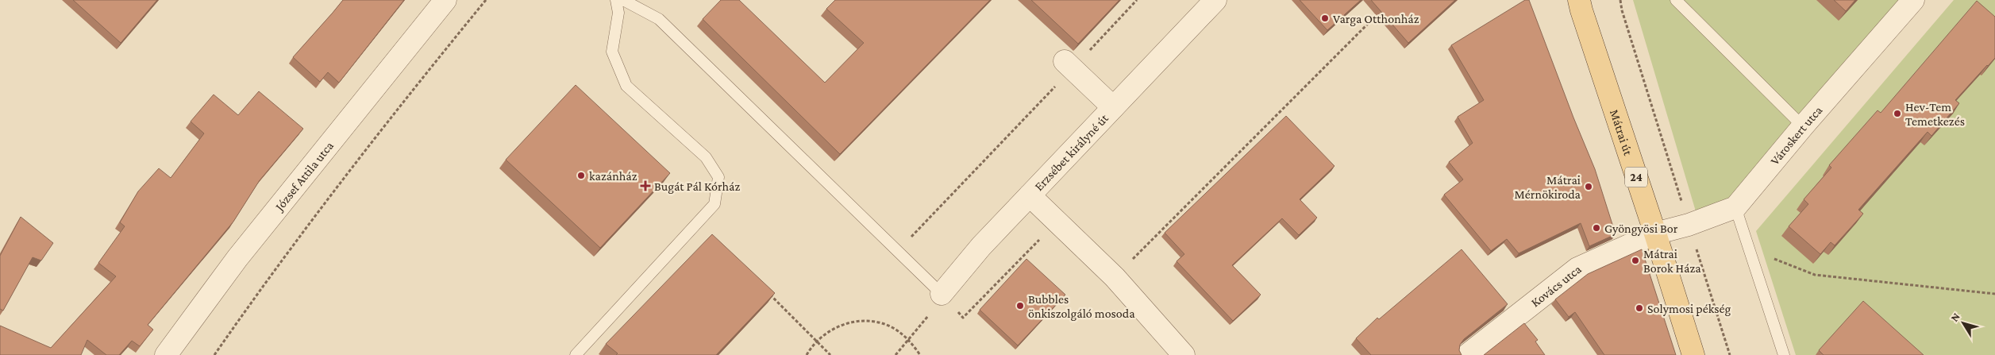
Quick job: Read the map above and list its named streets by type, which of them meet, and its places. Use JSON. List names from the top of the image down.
{
  "streets": {
    "main road": ["Mátrai út", "24"],
    "street": [
      "Városkert utca",
      "Erzsébet királyné út",
      "József Attila utca",
      "Kovács utca"
    ]
  },
  "crossings": [
    ["Mátrai út", "Városkert utca"],
    ["Mátrai út", "Kovács utca"],
    ["Városkert utca", "Kovács utca"]
  ],
  "places": {
    "other": [
      "Varga Otthonház",
      "Hev-Tem Temetkezés",
      "kazánház",
      "Mátrai Mérnökiroda",
      "Gyöngyösi Bor",
      "Mátrai Borok Háza",
      "Bubbles önkiszolgáló mosoda",
      "Solymosi pékség"
    ],
    "health": ["Bugát Pál Kórház"]
  },
  "north": "top left"
}
